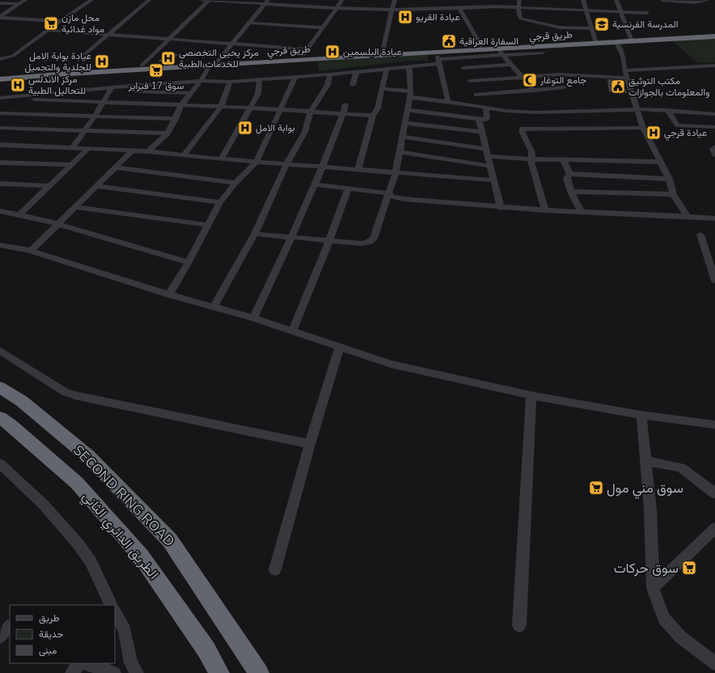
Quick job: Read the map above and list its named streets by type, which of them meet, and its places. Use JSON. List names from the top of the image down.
{
  "streets": {
    "highway": ["طريق قرجي", "SECOND RING ROAD", "الطريق الدائري الثاني"]
  },
  "places": {
    "hospital": [
      "عيادة القريو",
      "عيادة البلسمين",
      "مركز يحيى التخصصي للخدمات الطبية",
      "عيادة بوابة الامل للجلدية والتجميل",
      "مركز الاندلس للتحاليل الطبية",
      "بوابة الامل",
      "عيادة قرجي"
    ],
    "supermarket": [
      "محل مازن مواد غدائية",
      "سوق 17 فبراير",
      "سوق مني مول",
      "سوق حركات"
    ],
    "school or university": ["المدرسة الفرنسية"],
    "public building": ["السفارة العراقية", "مكتب التوثيق والمعلومات بالجوازات"],
    "mosque": ["جامع التوغار"]
  },
  "legend": ["طريق", "حديقة", "مبنى"]
}
